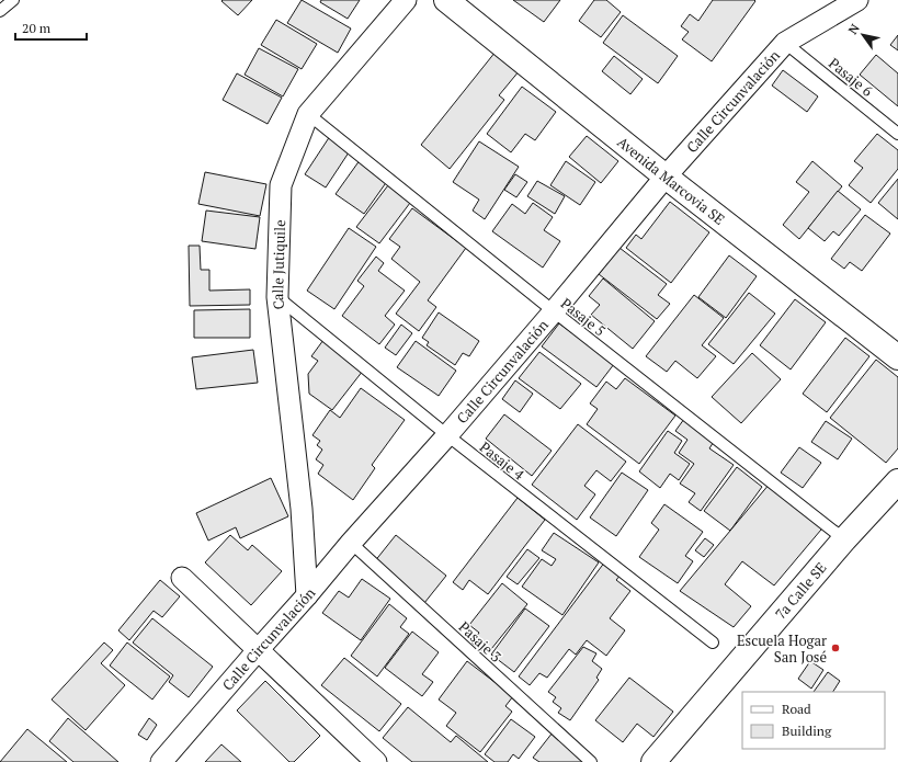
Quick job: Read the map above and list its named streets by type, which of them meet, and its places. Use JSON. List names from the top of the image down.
{
  "streets": {
    "street": [
      "Calle Circunvalación",
      "Avenida Marcovia SE",
      "Calle Jutiquile",
      "7a Calle SE"
    ],
    "lane": [
      "Pasaje 6",
      "Pasaje 5",
      "Pasaje 4",
      "Pasaje 3"
    ]
  },
  "crossings": [
    ["Pasaje 6", "Calle Circunvalación"],
    ["Calle Circunvalación", "Avenida Marcovia SE"],
    ["Calle Circunvalación", "Calle Jutiquile"],
    ["Calle Circunvalación", "Pasaje 5"],
    ["Calle Circunvalación", "Pasaje 4"],
    ["Calle Circunvalación", "Pasaje 3"],
    ["Calle Jutiquile", "Pasaje 5"],
    ["Calle Jutiquile", "Pasaje 4"],
    ["Pasaje 5", "7a Calle SE"]
  ],
  "places": ["Escuela Hogar San José"],
  "legend": ["Road", "Building"],
  "scale_bar": "20 m",
  "north": "top left"
}
